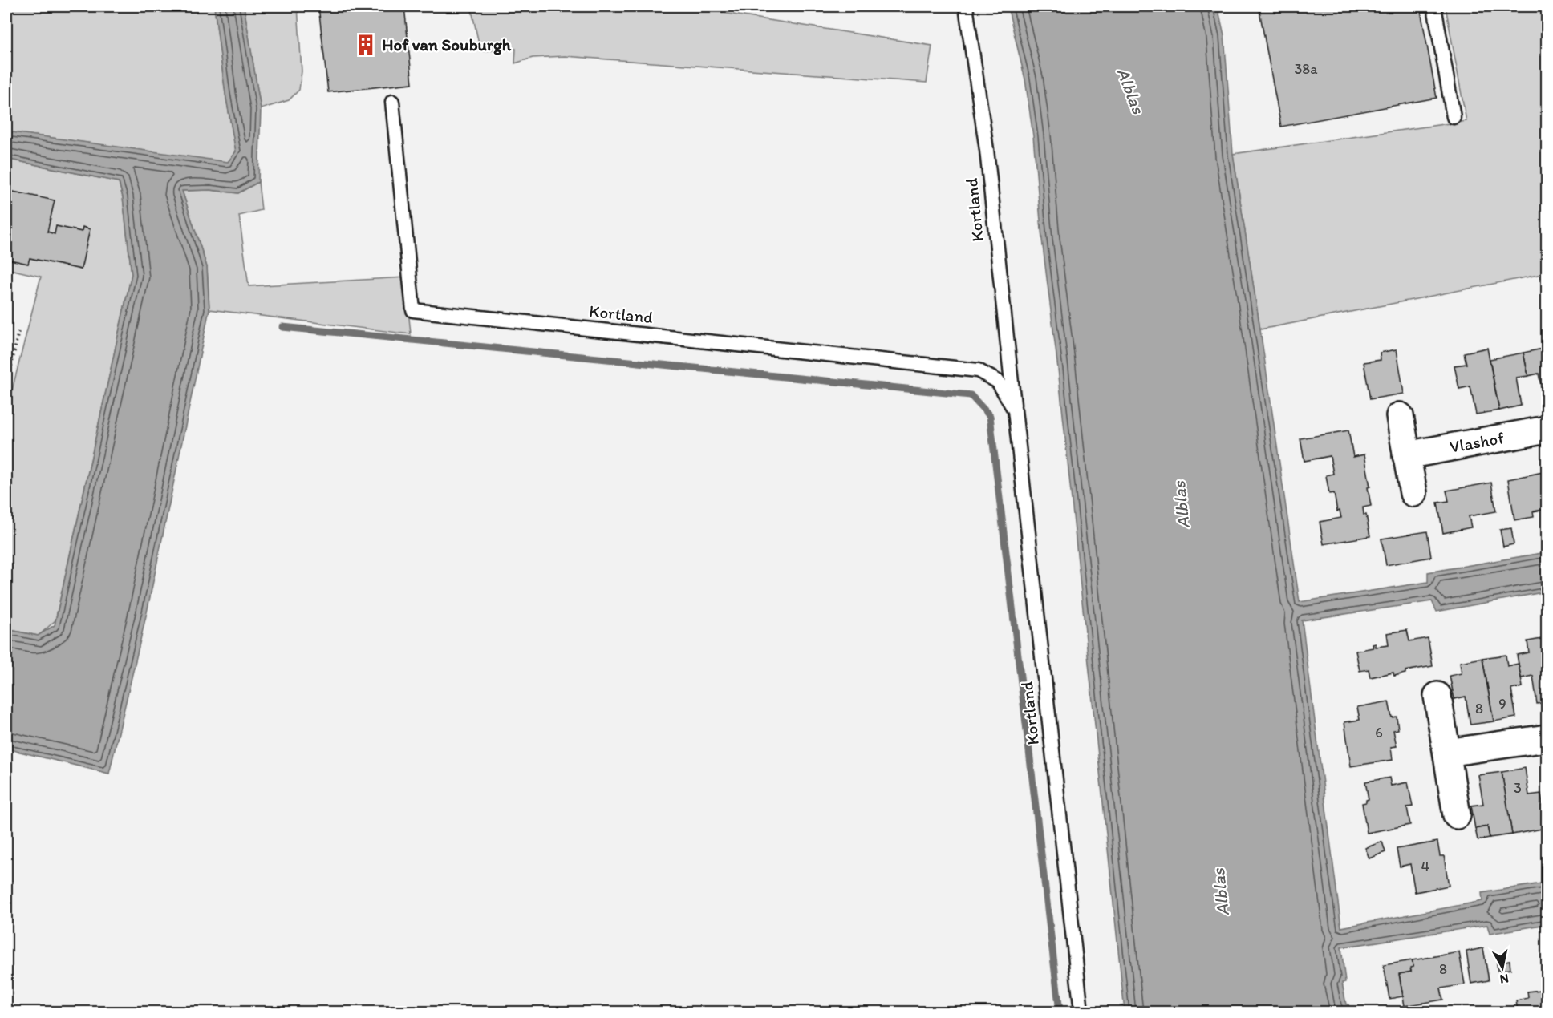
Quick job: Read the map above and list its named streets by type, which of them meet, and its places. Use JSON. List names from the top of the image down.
{
  "streets": {
    "street": ["Vlashof"],
    "lane": ["Kortland"]
  },
  "water": ["Alblas"],
  "places": {
    "building": ["Hof van Souburgh"]
  },
  "house_numbers": [
    "38a",
    "9",
    "8",
    "6",
    "3",
    "4",
    "8"
  ],
  "north": "bottom"
}
